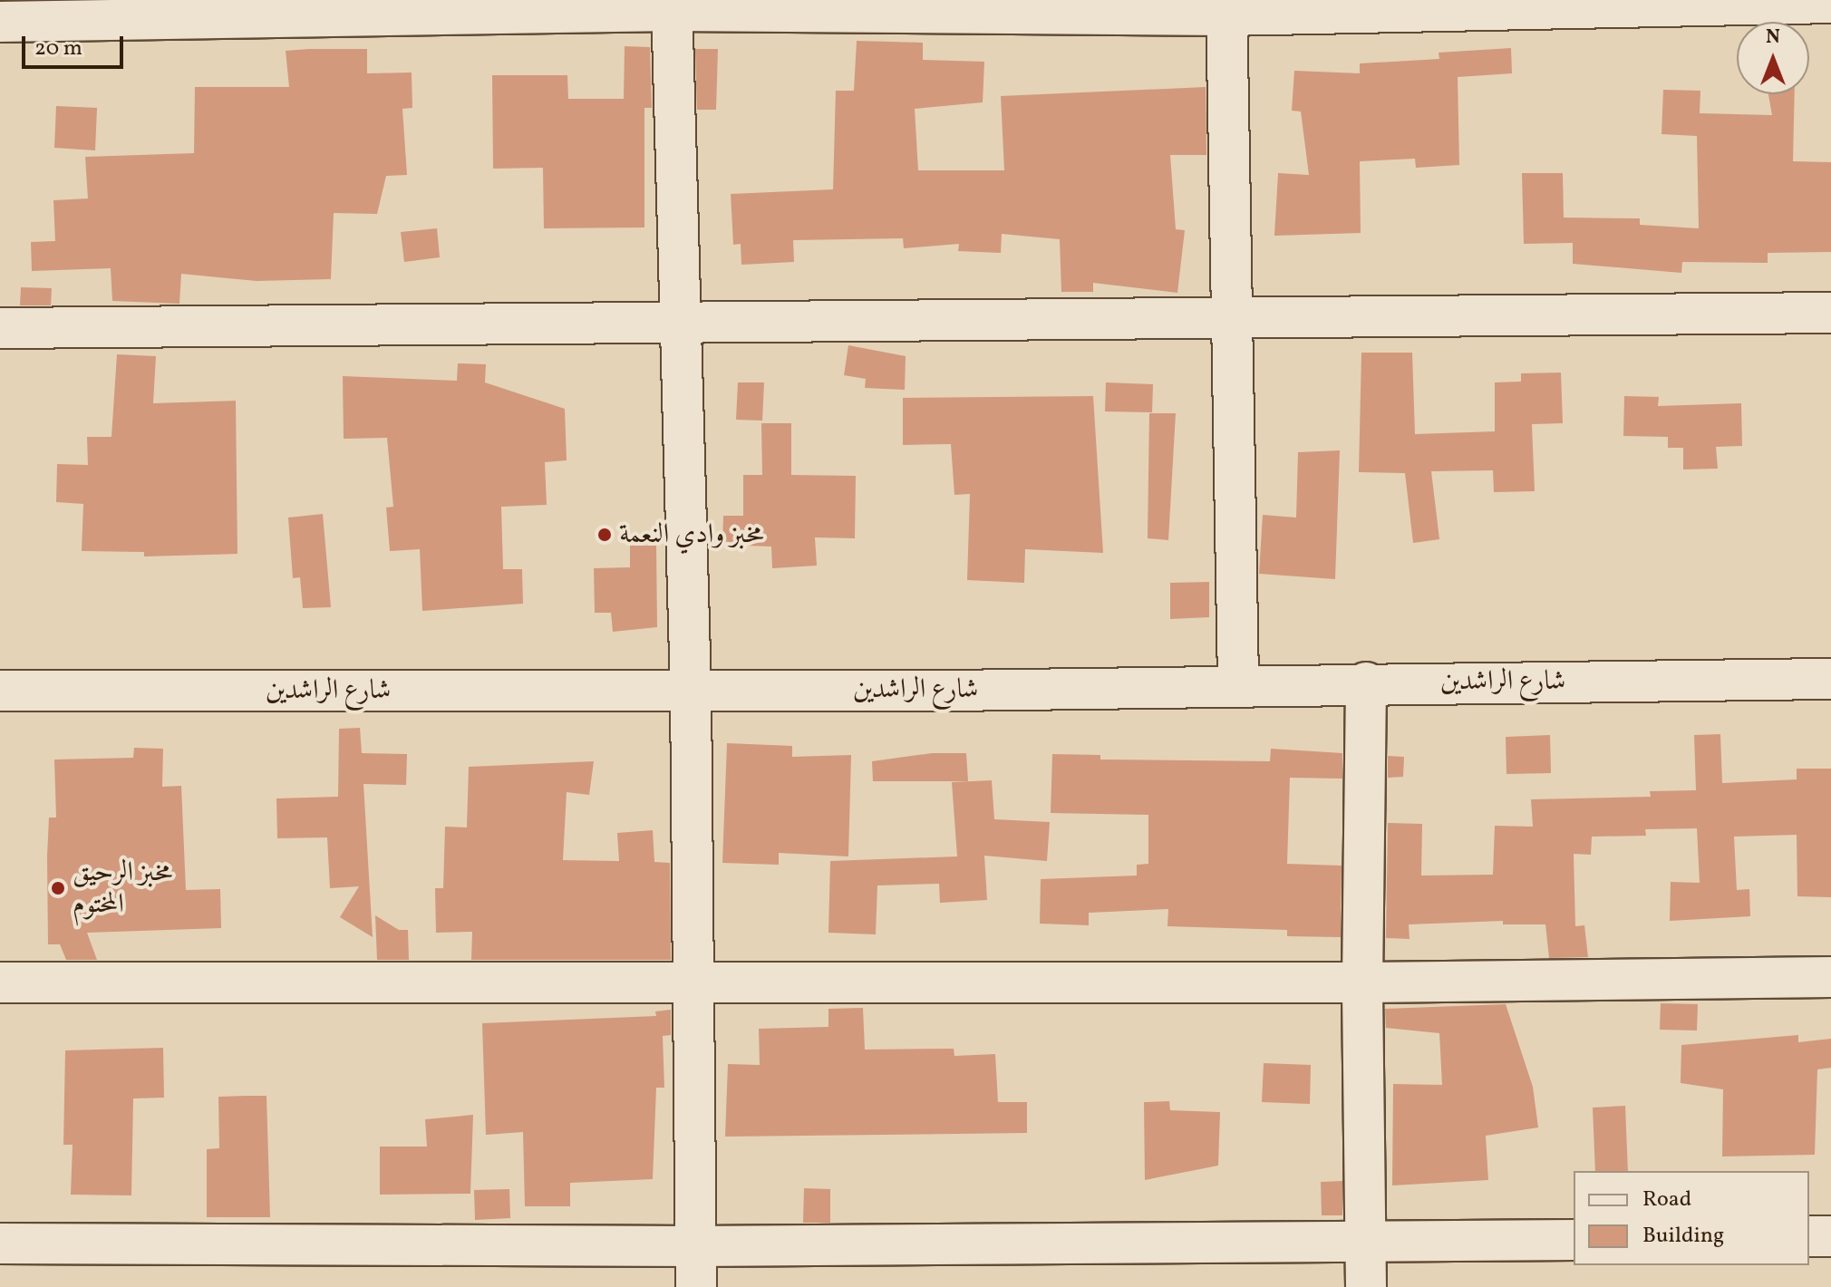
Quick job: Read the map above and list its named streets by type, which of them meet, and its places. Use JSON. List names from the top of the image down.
{
  "streets": {
    "street": ["شارع الراشدين"]
  },
  "places": ["مخبز وادي النعمة", "مخبز الرحيق المختوم"],
  "legend": ["Road", "Building"],
  "scale_bar": "20 m",
  "north": "top"
}
